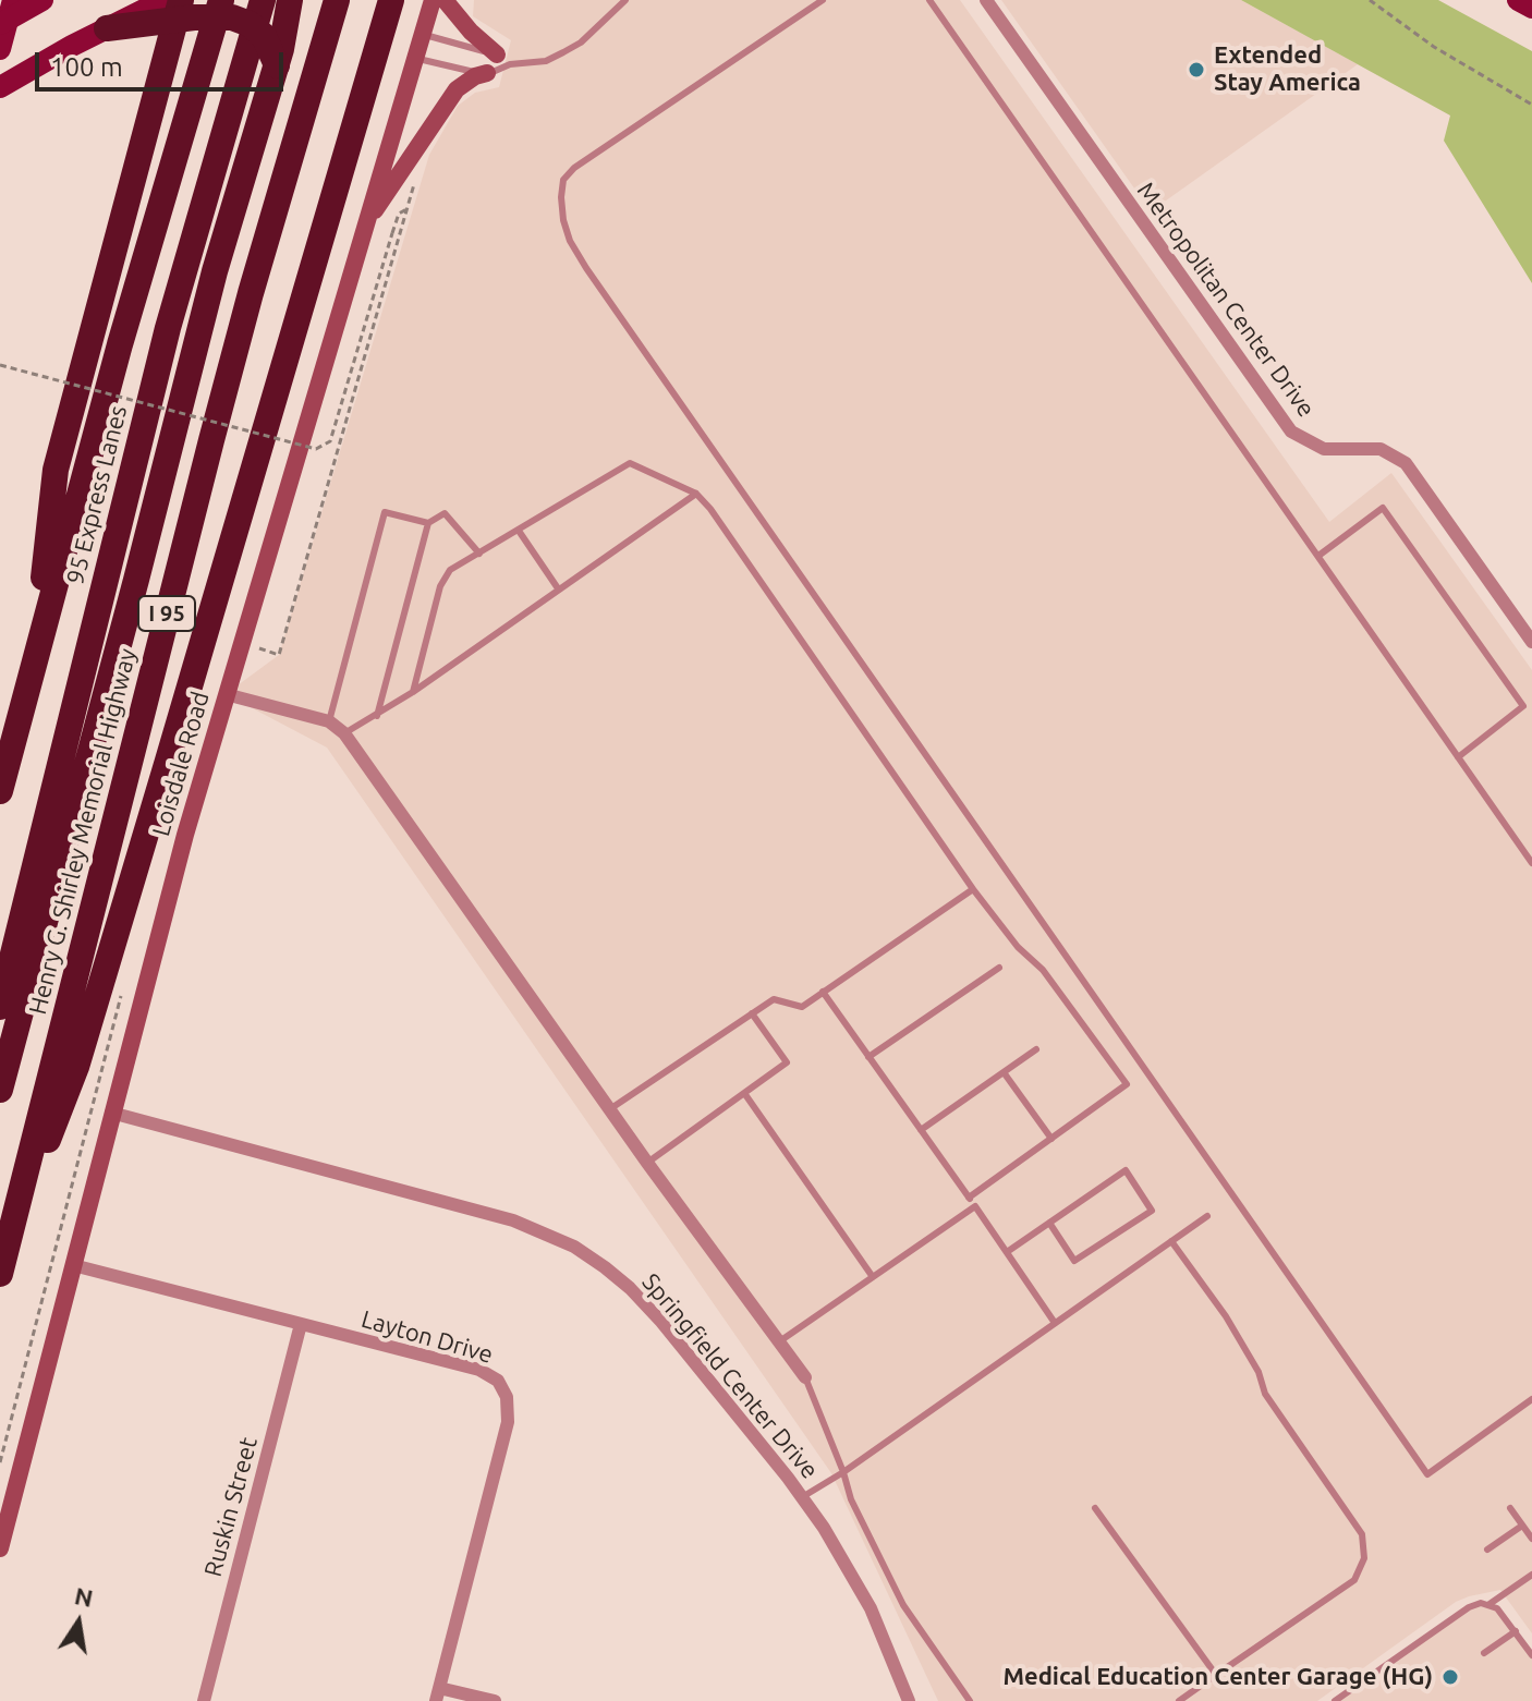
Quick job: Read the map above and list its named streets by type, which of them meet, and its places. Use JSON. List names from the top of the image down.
{
  "streets": {
    "highway": ["95 Express Lanes", "I 95", "Henry G. Shirley Memorial Highway"],
    "main road": ["Loisdale Road"],
    "street": [
      "Metropolitan Center Drive",
      "Layton Drive",
      "Springfield Center Drive",
      "Ruskin Street"
    ]
  },
  "crossings": [
    ["Loisdale Road", "Layton Drive"],
    ["Loisdale Road", "Springfield Center Drive"],
    ["Layton Drive", "Ruskin Street"]
  ],
  "places": ["Extended Stay America", "Medical Education Center Garage (HG)"],
  "scale_bar": "100 m",
  "north": "top"
}
